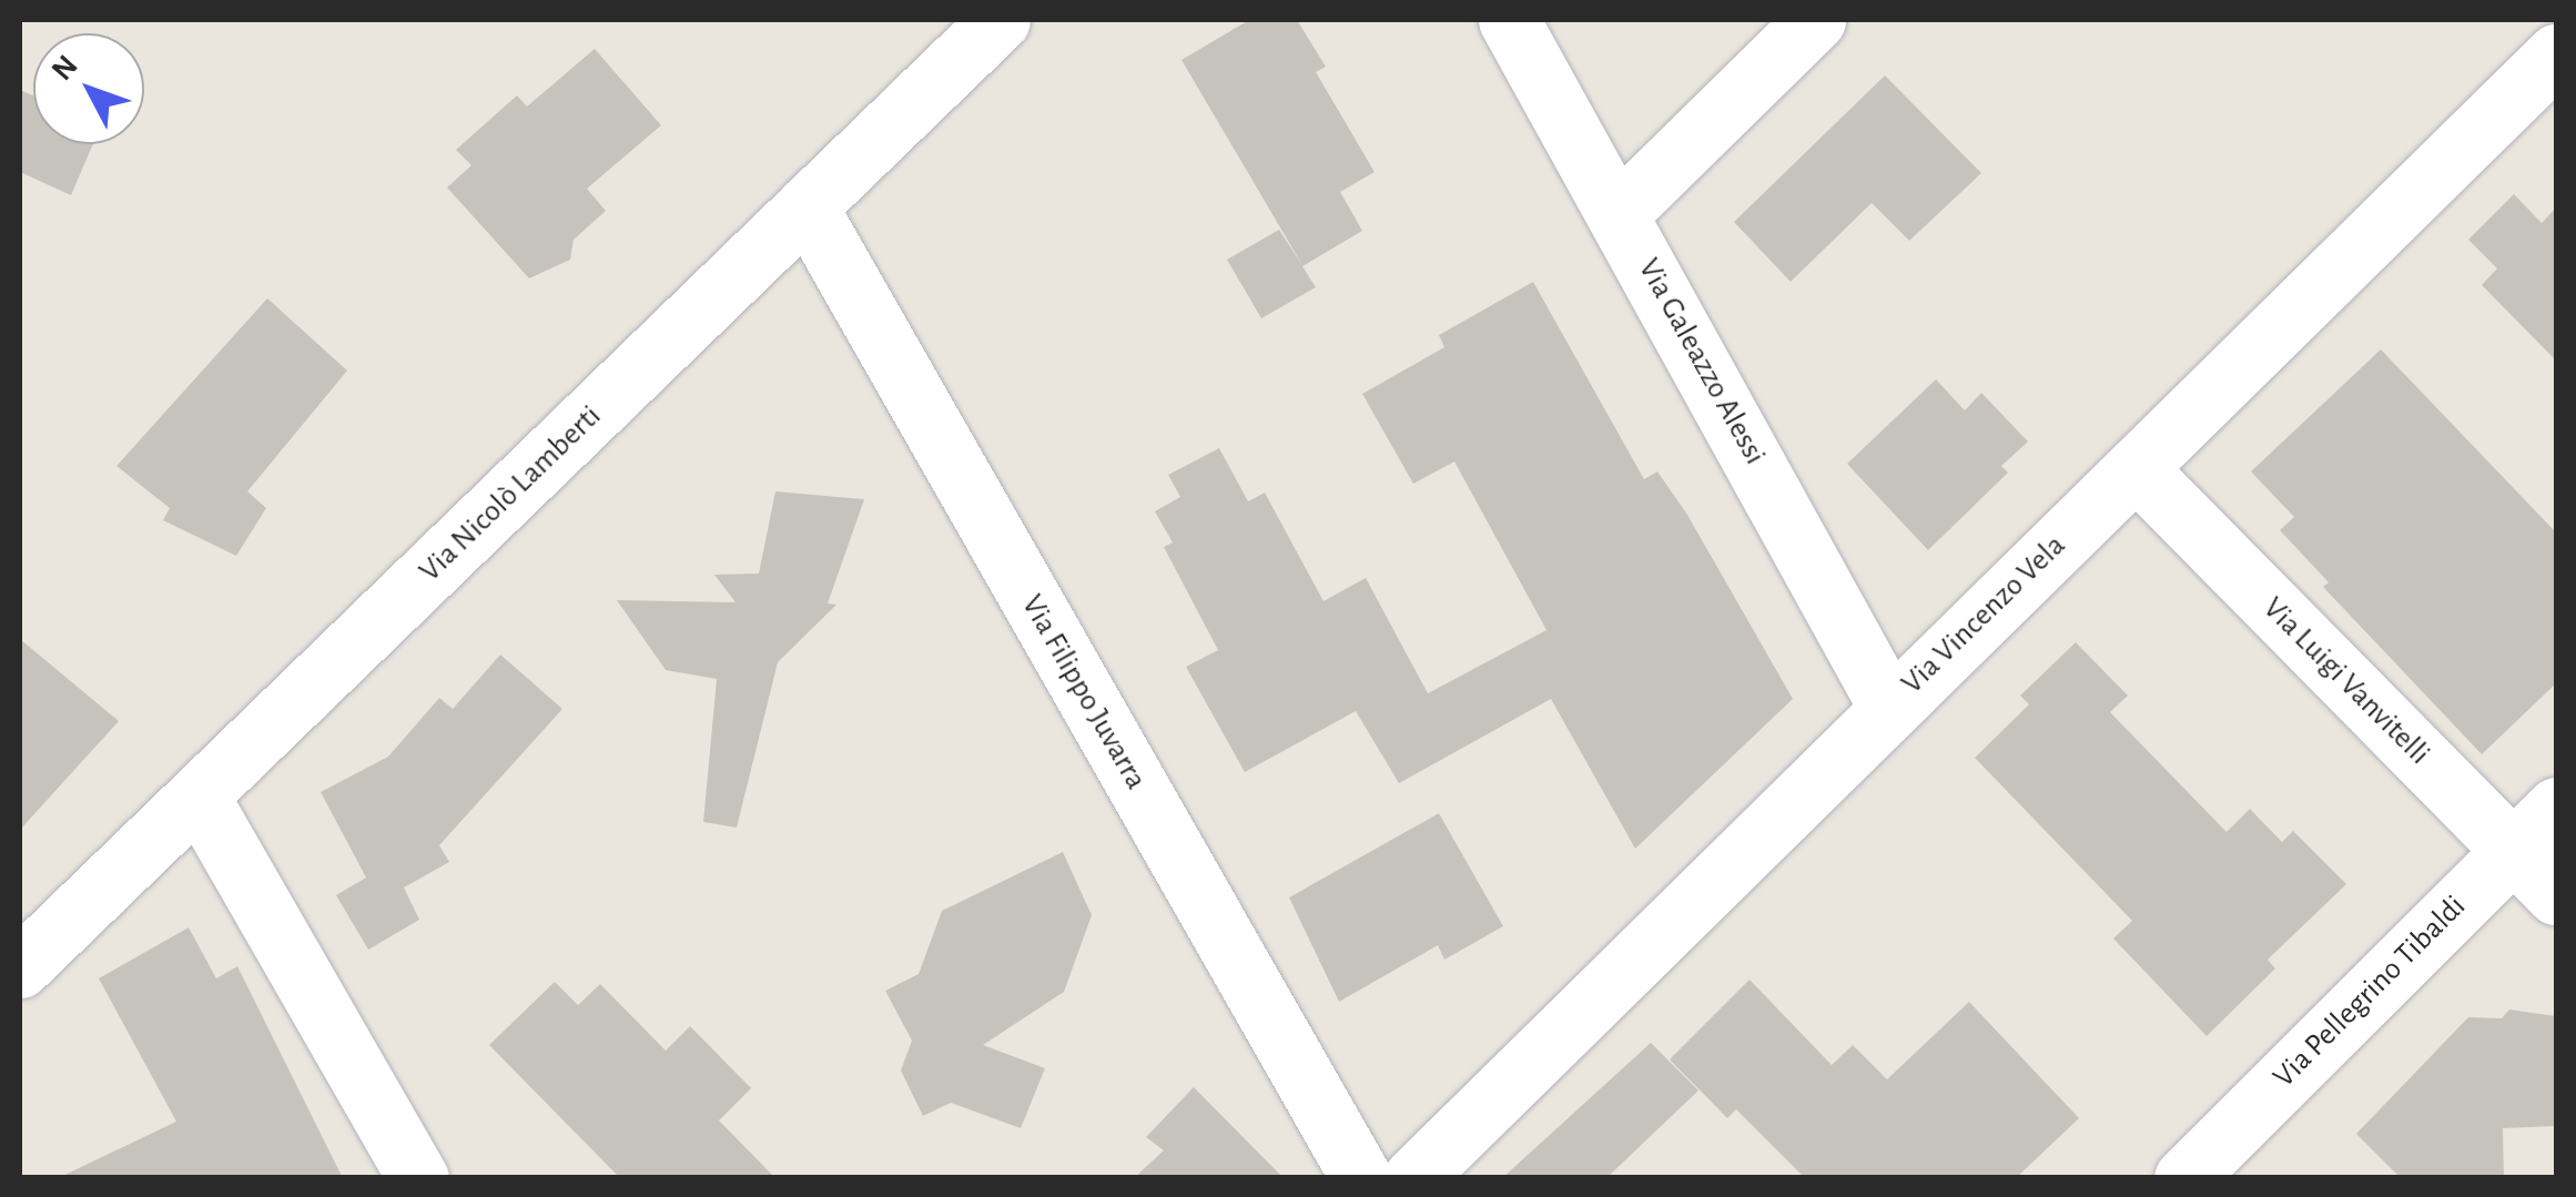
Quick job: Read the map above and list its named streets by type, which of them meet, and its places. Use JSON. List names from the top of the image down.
{
  "streets": {
    "street": [
      "Via Galeazzo Alessi",
      "Via Nicolò Lamberti",
      "Via Vincenzo Vela",
      "Via Luigi Vanvitelli",
      "Via Filippo Juvarra",
      "Via Pellegrino Tibaldi"
    ]
  },
  "crossings": [
    ["Via Galeazzo Alessi", "Via Vincenzo Vela"],
    ["Via Nicolò Lamberti", "Via Filippo Juvarra"],
    ["Via Vincenzo Vela", "Via Luigi Vanvitelli"],
    ["Via Luigi Vanvitelli", "Via Pellegrino Tibaldi"]
  ],
  "north": "top left"
}
